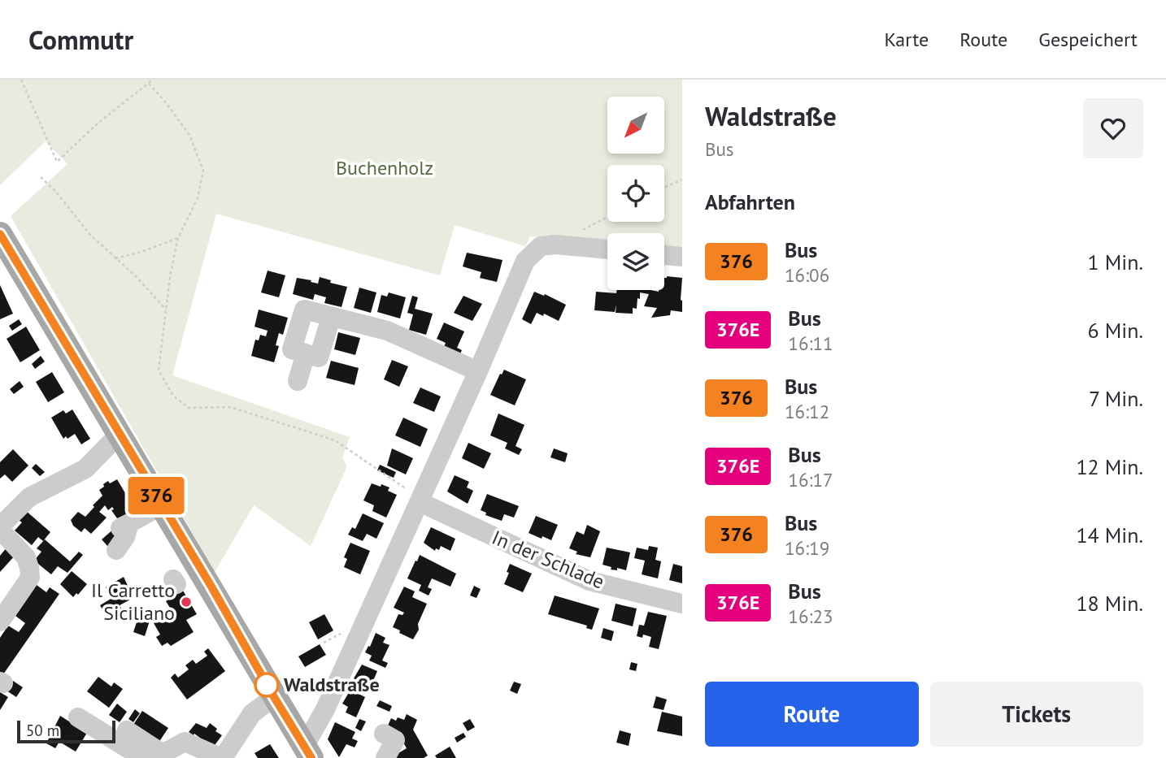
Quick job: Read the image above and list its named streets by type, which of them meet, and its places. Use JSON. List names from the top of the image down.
{
  "streets": {
    "street": ["In der Schlade"]
  },
  "parks": ["Buchenholz"],
  "places": ["Il Carretto Siciliano", "Waldstraße"],
  "lines": ["bus line 376"],
  "scale_bar": "50 m",
  "north": "bottom left",
  "page": {
    "header": "Commutr",
    "nav": ["Karte", "Route", "Gespeichert"],
    "on_map": "376",
    "heading": [
      ["Waldstraße", "Bus"],
      "Abfahrten"
    ],
    "list": [
      {
        "mark": "376",
        "name": "Bus",
        "note": "16:06",
        "value": "1 Min."
      },
      {
        "mark": "376E",
        "name": "Bus",
        "note": "16:11",
        "value": "6 Min."
      },
      {
        "mark": "376",
        "name": "Bus",
        "note": "16:12",
        "value": "7 Min."
      },
      {
        "mark": "376E",
        "name": "Bus",
        "note": "16:17",
        "value": "12 Min."
      },
      {
        "mark": "376",
        "name": "Bus",
        "note": "16:19",
        "value": "14 Min."
      },
      {
        "mark": "376E",
        "name": "Bus",
        "note": "16:23",
        "value": "18 Min."
      }
    ],
    "buttons": ["Route", "Tickets"],
    "scale": "50 m"
  }
}
